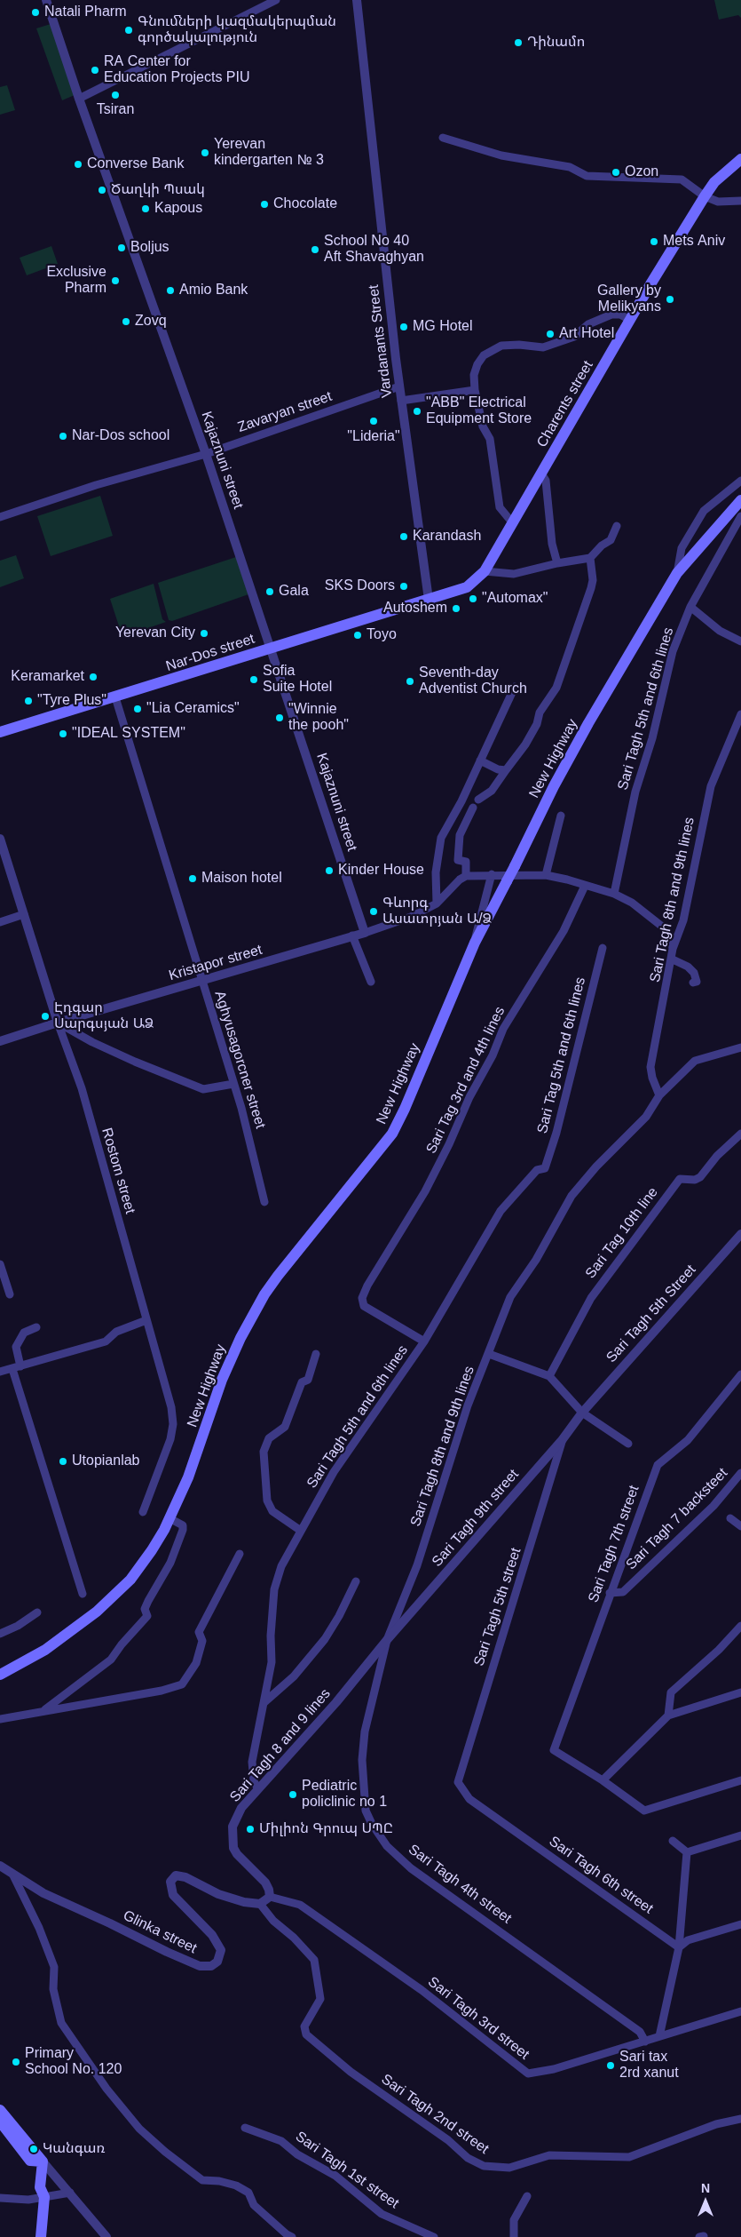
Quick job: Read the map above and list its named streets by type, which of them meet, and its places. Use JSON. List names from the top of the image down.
{
  "streets": {
    "main road": ["Charents street", "Nar-Dos street", "New Highway"],
    "street": [
      "Vardanants Street",
      "Zavaryan street",
      "Kajaznuni street",
      "Sari Tagh 5th and 6th lines",
      "Sari Tagh 8th and 9th lines",
      "Kristapor street",
      "Aghyusagorcner street",
      "Sari Tag 3rd and 4th lines",
      "Rostom street",
      "Sari Tag 10th line",
      "Sari Tagh 5th Street",
      "Sari Tagh 9th street",
      "Sari Tagh 7 backsteet",
      "Sari Tagh 7th street",
      "Sari Tagh 5th street",
      "Sari Tagh 8 and 9 lines",
      "Sari Tagh 6th street",
      "Sari Tagh 4th street",
      "Glinka street",
      "Sari Tagh 3rd street",
      "Sari Tagh 2nd street",
      "Sari Tagh 1st street"
    ]
  },
  "crossings": [
    ["Vardanants Street", "Charents street"],
    ["Vardanants Street", "Zavaryan street"],
    ["Vardanants Street", "Nar-Dos street"],
    ["Charents street", "Nar-Dos street"],
    ["Zavaryan street", "Kajaznuni street"],
    ["Kajaznuni street", "Nar-Dos street"],
    ["Kajaznuni street", "Kristapor street"],
    ["Nar-Dos street", "Aghyusagorcner street"],
    ["Sari Tagh 5th and 6th lines", "Sari Tag 3rd and 4th lines"],
    ["Sari Tagh 5th and 6th lines", "Sari Tagh 8 and 9 lines"],
    ["Sari Tagh 8th and 9th lines", "Sari Tagh 9th street"],
    ["Sari Tagh 8th and 9th lines", "Sari Tagh 8 and 9 lines"],
    ["Sari Tagh 8th and 9th lines", "Sari Tagh 4th street"],
    ["Kristapor street", "Aghyusagorcner street"],
    ["Kristapor street", "Rostom street"],
    ["Sari Tagh 5th Street", "Sari Tagh 9th street"],
    ["Sari Tagh 9th street", "Sari Tagh 5th street"],
    ["Sari Tagh 9th street", "Sari Tagh 8 and 9 lines"],
    ["Sari Tagh 9th street", "Sari Tagh 4th street"],
    ["Sari Tagh 7 backsteet", "Sari Tagh 7th street"],
    ["Sari Tagh 5th street", "Sari Tagh 6th street"],
    ["Sari Tagh 8 and 9 lines", "Sari Tagh 4th street"],
    ["Sari Tagh 8 and 9 lines", "Sari Tagh 3rd street"],
    ["Sari Tagh 4th street", "Sari Tagh 3rd street"],
    ["Glinka street", "Sari Tagh 2nd street"]
  ],
  "places": [
    "Natali Pharm",
    "Գնումների կազմակերպման գործակալություն",
    "Դինամո",
    "RA Center for Education Projects PIU",
    "Tsiran",
    "Yerevan kindergarten № 3",
    "Converse Bank",
    "Ozon",
    "Ծաղկի Պսակ",
    "Chocolate",
    "Kapous",
    "Mets Aniv",
    "Boljus",
    "School No 40 Aft Shavaghyan",
    "Exclusive Pharm",
    "Amio Bank",
    "Gallery by Melikyans",
    "Zovq",
    "MG Hotel",
    "Art Hotel",
    "\"ABB\" Electrical Equipment Store",
    "\"Lideria\"",
    "Nar-Dos school",
    "Karandash",
    "SKS Doors",
    "Gala",
    "\"Automax\"",
    "Autoshem",
    "Yerevan City",
    "Toyo",
    "Keramarket",
    "Sofia Suite Hotel",
    "Seventh-day Adventist Church",
    "\"Tyre Plus\"",
    "\"Lia Ceramics\"",
    "\"Winnie the pooh\"",
    "\"IDEAL SYSTEM\"",
    "Kinder House",
    "Maison hotel",
    "Գևորգ Ասատրյան Ա/Ձ",
    "Էդգար Սարգսյան ԱՁ",
    "Utopianlab",
    "Pediatric policlinic no 1",
    "Միլիոն Գրուպ ՍՊԸ",
    "Primary School No. 120",
    "Sari tax 2rd xanut",
    "Կանգառ"
  ],
  "north": "top"
}
